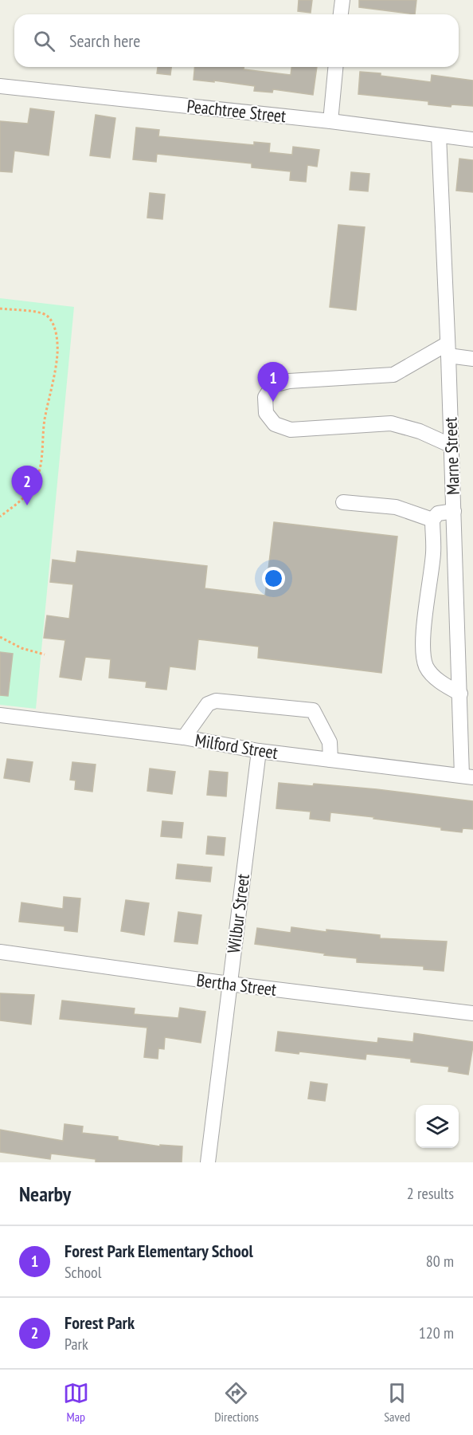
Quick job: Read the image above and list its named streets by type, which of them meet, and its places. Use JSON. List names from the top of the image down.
{
  "streets": {
    "street": [
      "Peachtree Street",
      "Marne Street",
      "Milford Street",
      "Wilbur Street",
      "Bertha Street"
    ]
  },
  "crossings": [
    ["Peachtree Street", "Marne Street"],
    ["Marne Street", "Milford Street"],
    ["Milford Street", "Wilbur Street"],
    ["Wilbur Street", "Bertha Street"]
  ],
  "page": {
    "search": "Search here",
    "pins": ["1", "2"],
    "heading": ["Nearby", "2 results"],
    "list": [
      {
        "mark": "1",
        "name": "Forest Park Elementary School",
        "note": "School",
        "value": "80 m"
      },
      {
        "mark": "2",
        "name": "Forest Park",
        "note": "Park",
        "value": "120 m"
      }
    ],
    "nav": ["Map", "Directions", "Saved"]
  }
}
